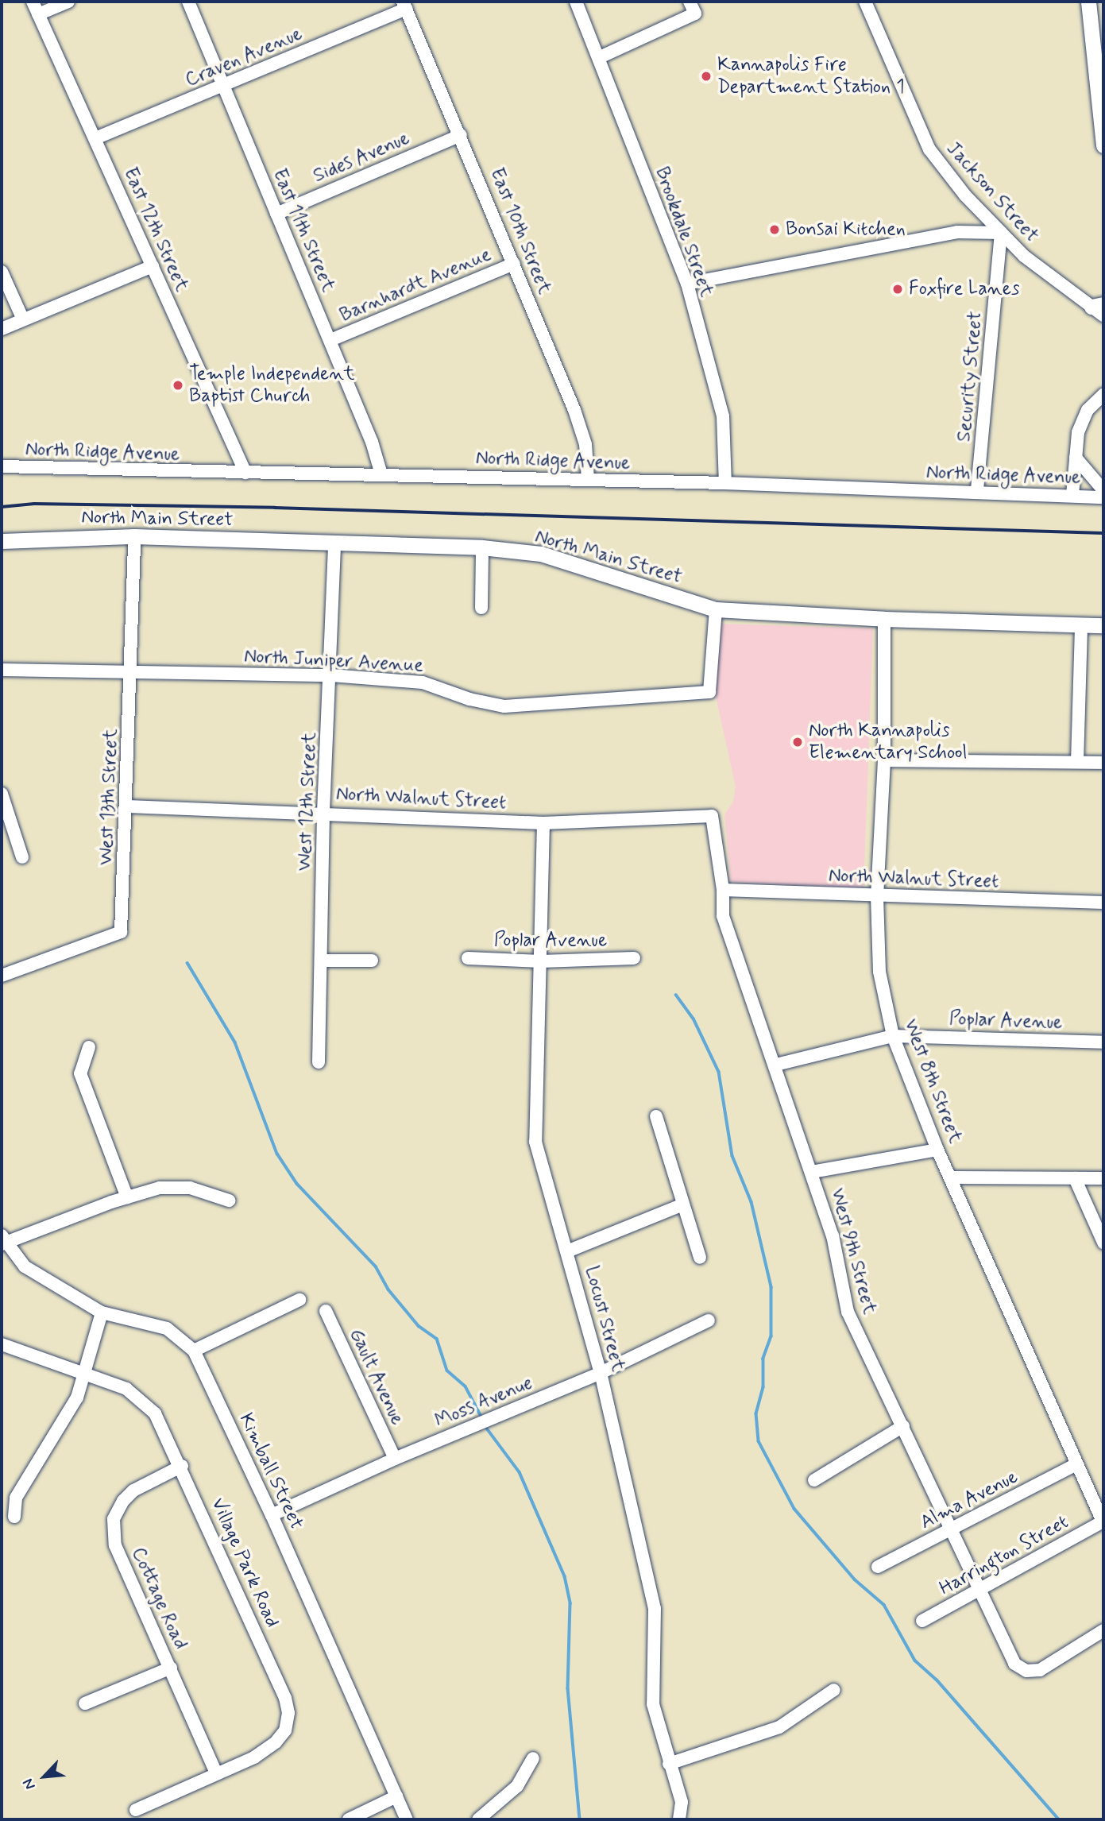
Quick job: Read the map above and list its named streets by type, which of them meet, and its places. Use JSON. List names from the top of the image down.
{
  "streets": {
    "main road": ["North Main Street"],
    "street": [
      "Craven Avenue",
      "Sides Avenue",
      "Jackson Street",
      "East 12th Street",
      "East 11th Street",
      "East 10th Street",
      "Brookdale Street",
      "Barnhardt Avenue",
      "Security Street",
      "North Ridge Avenue",
      "North Juniper Avenue",
      "West 13th Street",
      "North Walnut Street",
      "West 12th Street",
      "Poplar Avenue",
      "West 8th Street",
      "West 9th Street",
      "Locust Street",
      "Gault Avenue",
      "Moss Avenue",
      "Kimball Street",
      "Alma Avenue",
      "Harrington Street",
      "Village Park Road",
      "Cottage Road"
    ]
  },
  "crossings": [
    ["Craven Avenue", "East 12th Street"],
    ["Craven Avenue", "East 11th Street"],
    ["Craven Avenue", "East 10th Street"],
    ["Sides Avenue", "East 11th Street"],
    ["Sides Avenue", "East 10th Street"],
    ["Jackson Street", "Security Street"],
    ["East 12th Street", "North Ridge Avenue"],
    ["East 11th Street", "Barnhardt Avenue"],
    ["East 11th Street", "North Ridge Avenue"],
    ["East 10th Street", "Barnhardt Avenue"],
    ["East 10th Street", "North Ridge Avenue"],
    ["Brookdale Street", "North Ridge Avenue"],
    ["Security Street", "North Ridge Avenue"],
    ["North Main Street", "North Juniper Avenue"],
    ["North Main Street", "West 13th Street"],
    ["North Main Street", "West 12th Street"],
    ["North Main Street", "West 8th Street"],
    ["North Juniper Avenue", "West 13th Street"],
    ["North Juniper Avenue", "West 12th Street"],
    ["West 13th Street", "North Walnut Street"],
    ["North Walnut Street", "West 12th Street"],
    ["North Walnut Street", "West 8th Street"],
    ["North Walnut Street", "West 9th Street"],
    ["North Walnut Street", "Locust Street"],
    ["Poplar Avenue", "West 8th Street"],
    ["Poplar Avenue", "West 9th Street"],
    ["Poplar Avenue", "Locust Street"],
    ["West 8th Street", "Alma Avenue"],
    ["West 8th Street", "Harrington Street"],
    ["West 9th Street", "Alma Avenue"],
    ["West 9th Street", "Harrington Street"],
    ["Locust Street", "Moss Avenue"],
    ["Gault Avenue", "Moss Avenue"],
    ["Moss Avenue", "Kimball Street"],
    ["Village Park Road", "Cottage Road"]
  ],
  "places": [
    "Kannapolis Fire Department Station 1",
    "Bonsai Kitchen",
    "Foxfire Lanes",
    "Temple Independent Baptist Church",
    "North Kannapolis Elementary School"
  ],
  "north": "bottom left"
}
